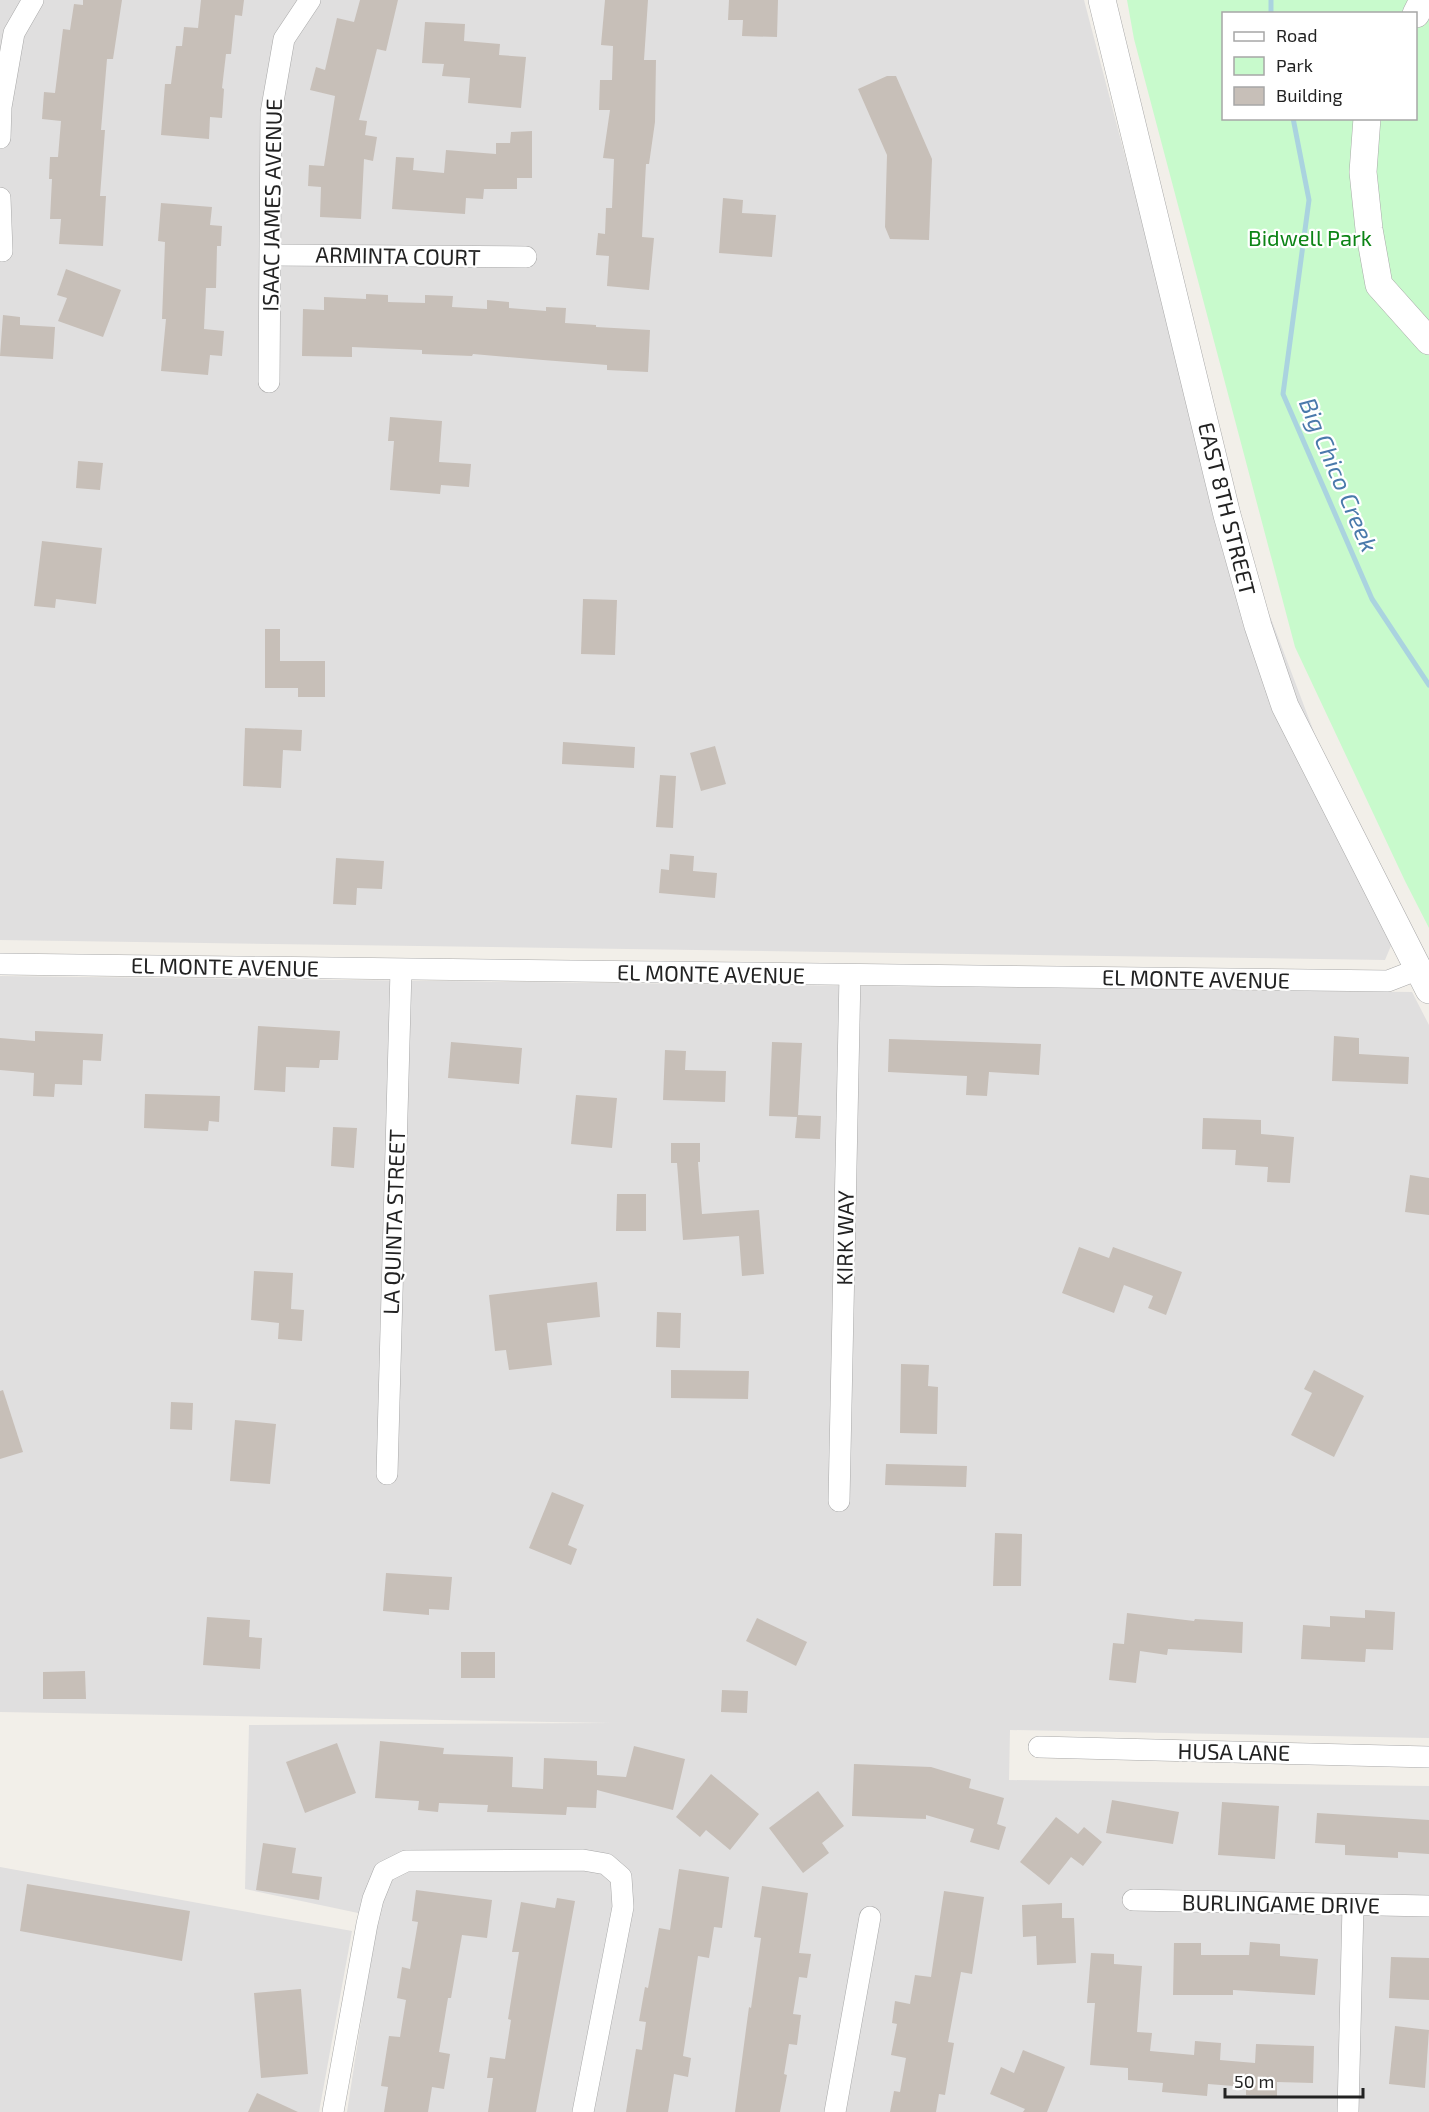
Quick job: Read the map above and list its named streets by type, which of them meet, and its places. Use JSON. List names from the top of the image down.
{
  "streets": {
    "street": [
      "ISAAC JAMES AVENUE",
      "ARMINTA COURT",
      "EAST 8TH STREET",
      "EL MONTE AVENUE",
      "LA QUINTA STREET",
      "KIRK WAY",
      "HUSA LANE",
      "BURLINGAME DRIVE"
    ]
  },
  "crossings": [
    ["ISAAC JAMES AVENUE", "ARMINTA COURT"],
    ["EAST 8TH STREET", "EL MONTE AVENUE"],
    ["EL MONTE AVENUE", "LA QUINTA STREET"],
    ["EL MONTE AVENUE", "KIRK WAY"]
  ],
  "water": ["Big Chico Creek"],
  "parks": ["Bidwell Park"],
  "legend": ["Road", "Park", "Building"],
  "scale_bar": "50 m"
}
